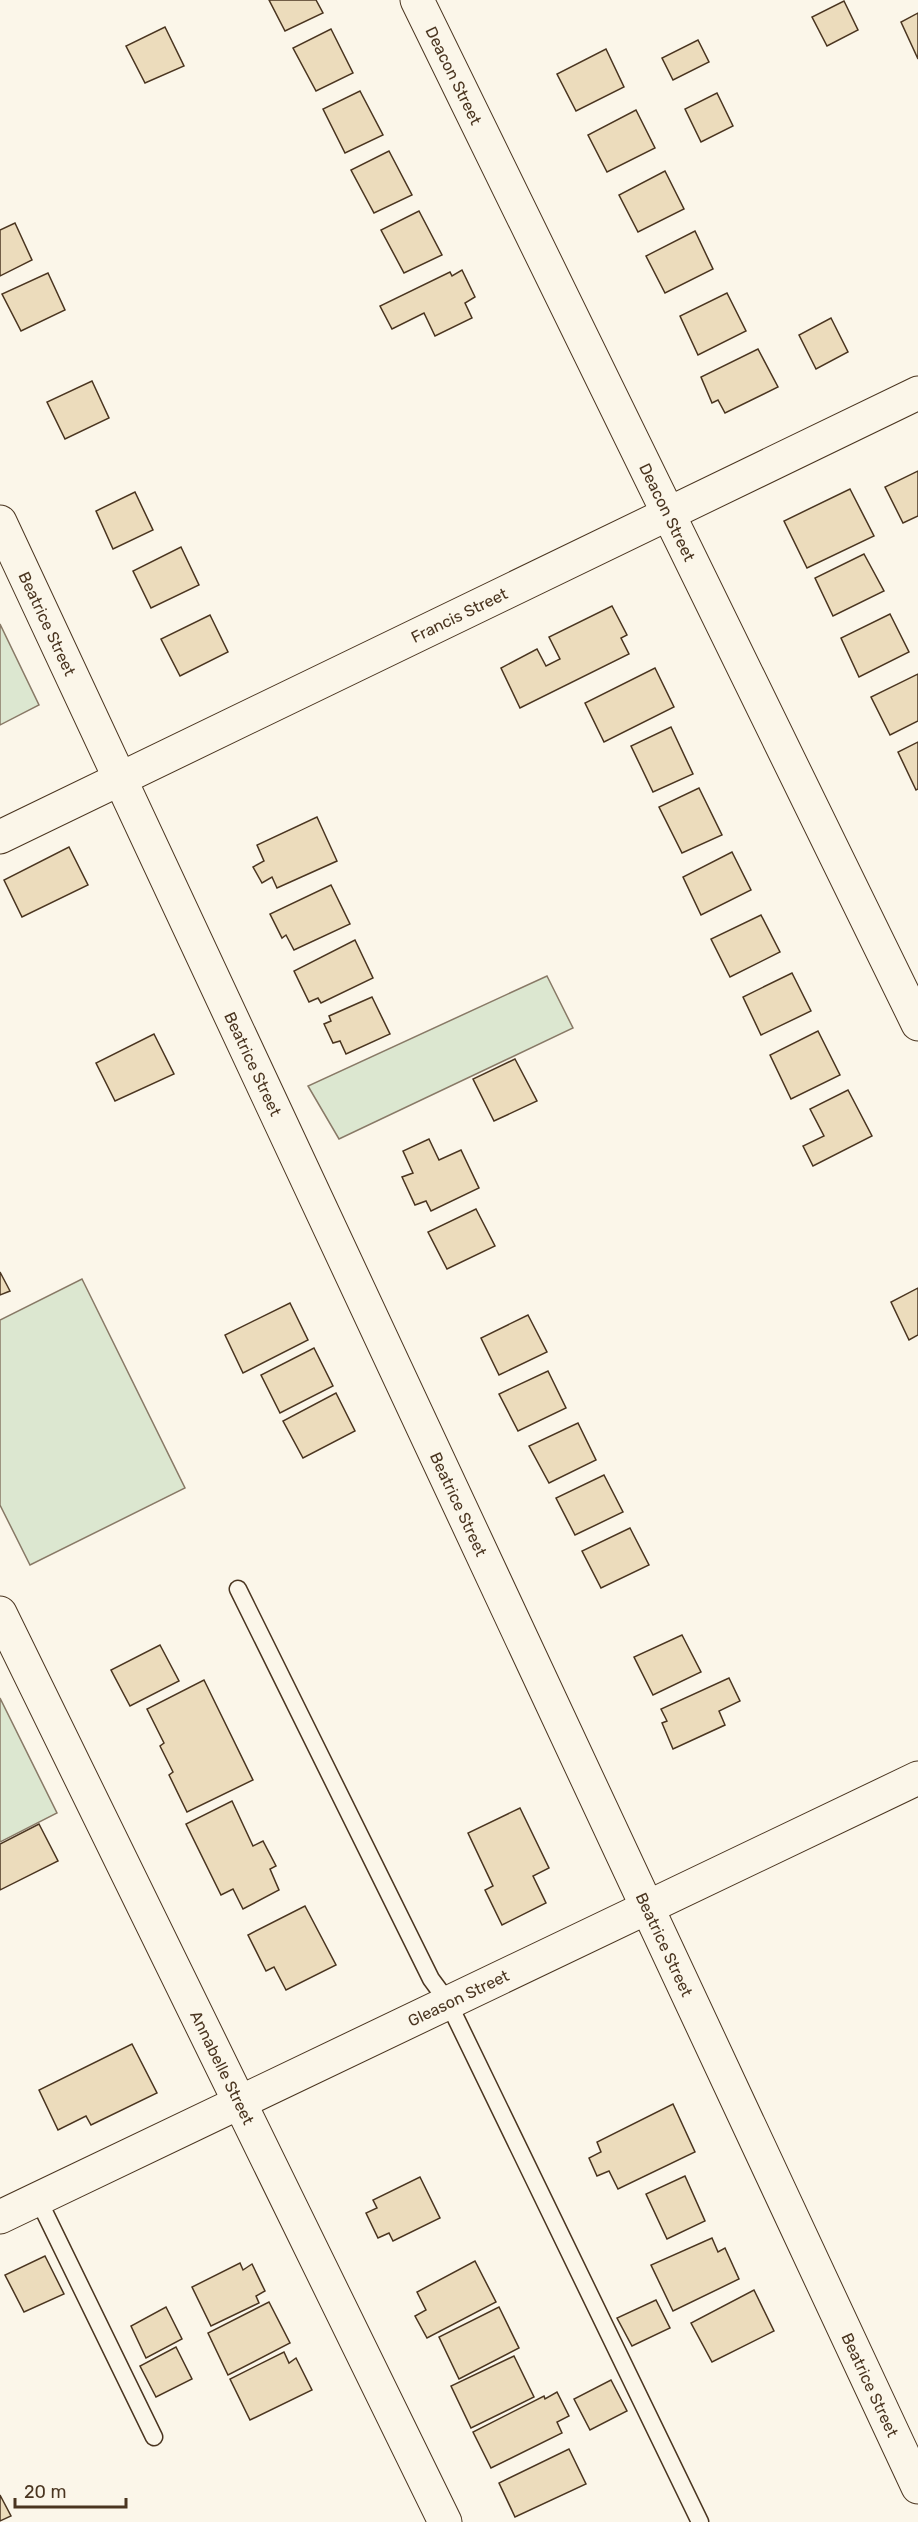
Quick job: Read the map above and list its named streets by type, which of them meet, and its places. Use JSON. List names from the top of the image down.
{
  "streets": {
    "street": [
      "Deacon Street",
      "Francis Street",
      "Beatrice Street",
      "Gleason Street",
      "Annabelle Street"
    ]
  },
  "crossings": [
    ["Deacon Street", "Francis Street"],
    ["Francis Street", "Beatrice Street"],
    ["Beatrice Street", "Gleason Street"],
    ["Gleason Street", "Annabelle Street"]
  ],
  "scale_bar": "20 m"
}
